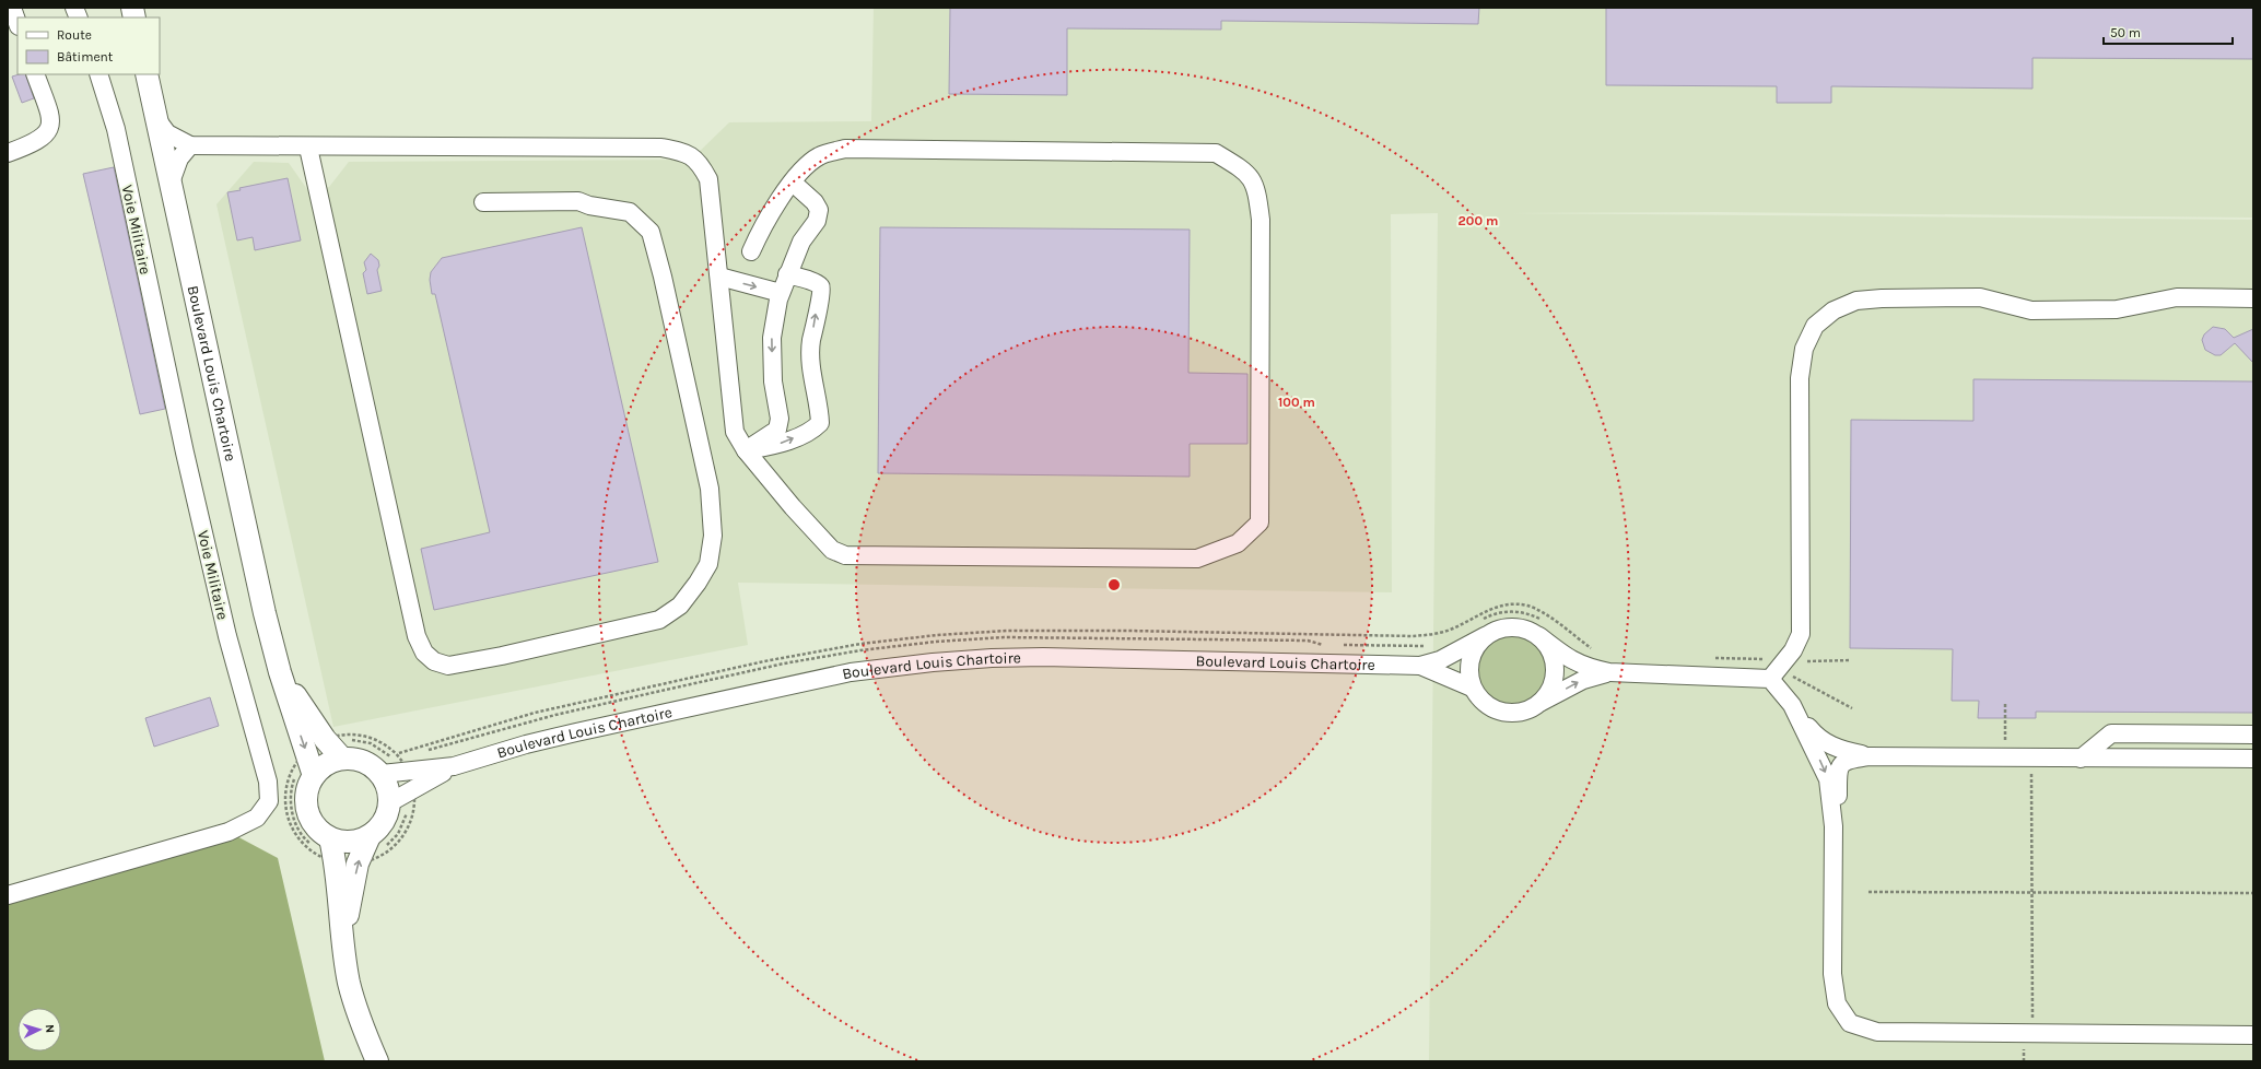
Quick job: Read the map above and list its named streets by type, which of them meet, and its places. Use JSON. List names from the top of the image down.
{
  "streets": {
    "main road": ["Boulevard Louis Chartoire"],
    "street": ["Voie Militaire"]
  },
  "legend": ["Route", "Bâtiment"],
  "scale_bar": "50 m",
  "north": "right",
  "rings": ["200 m", "100 m"]
}
